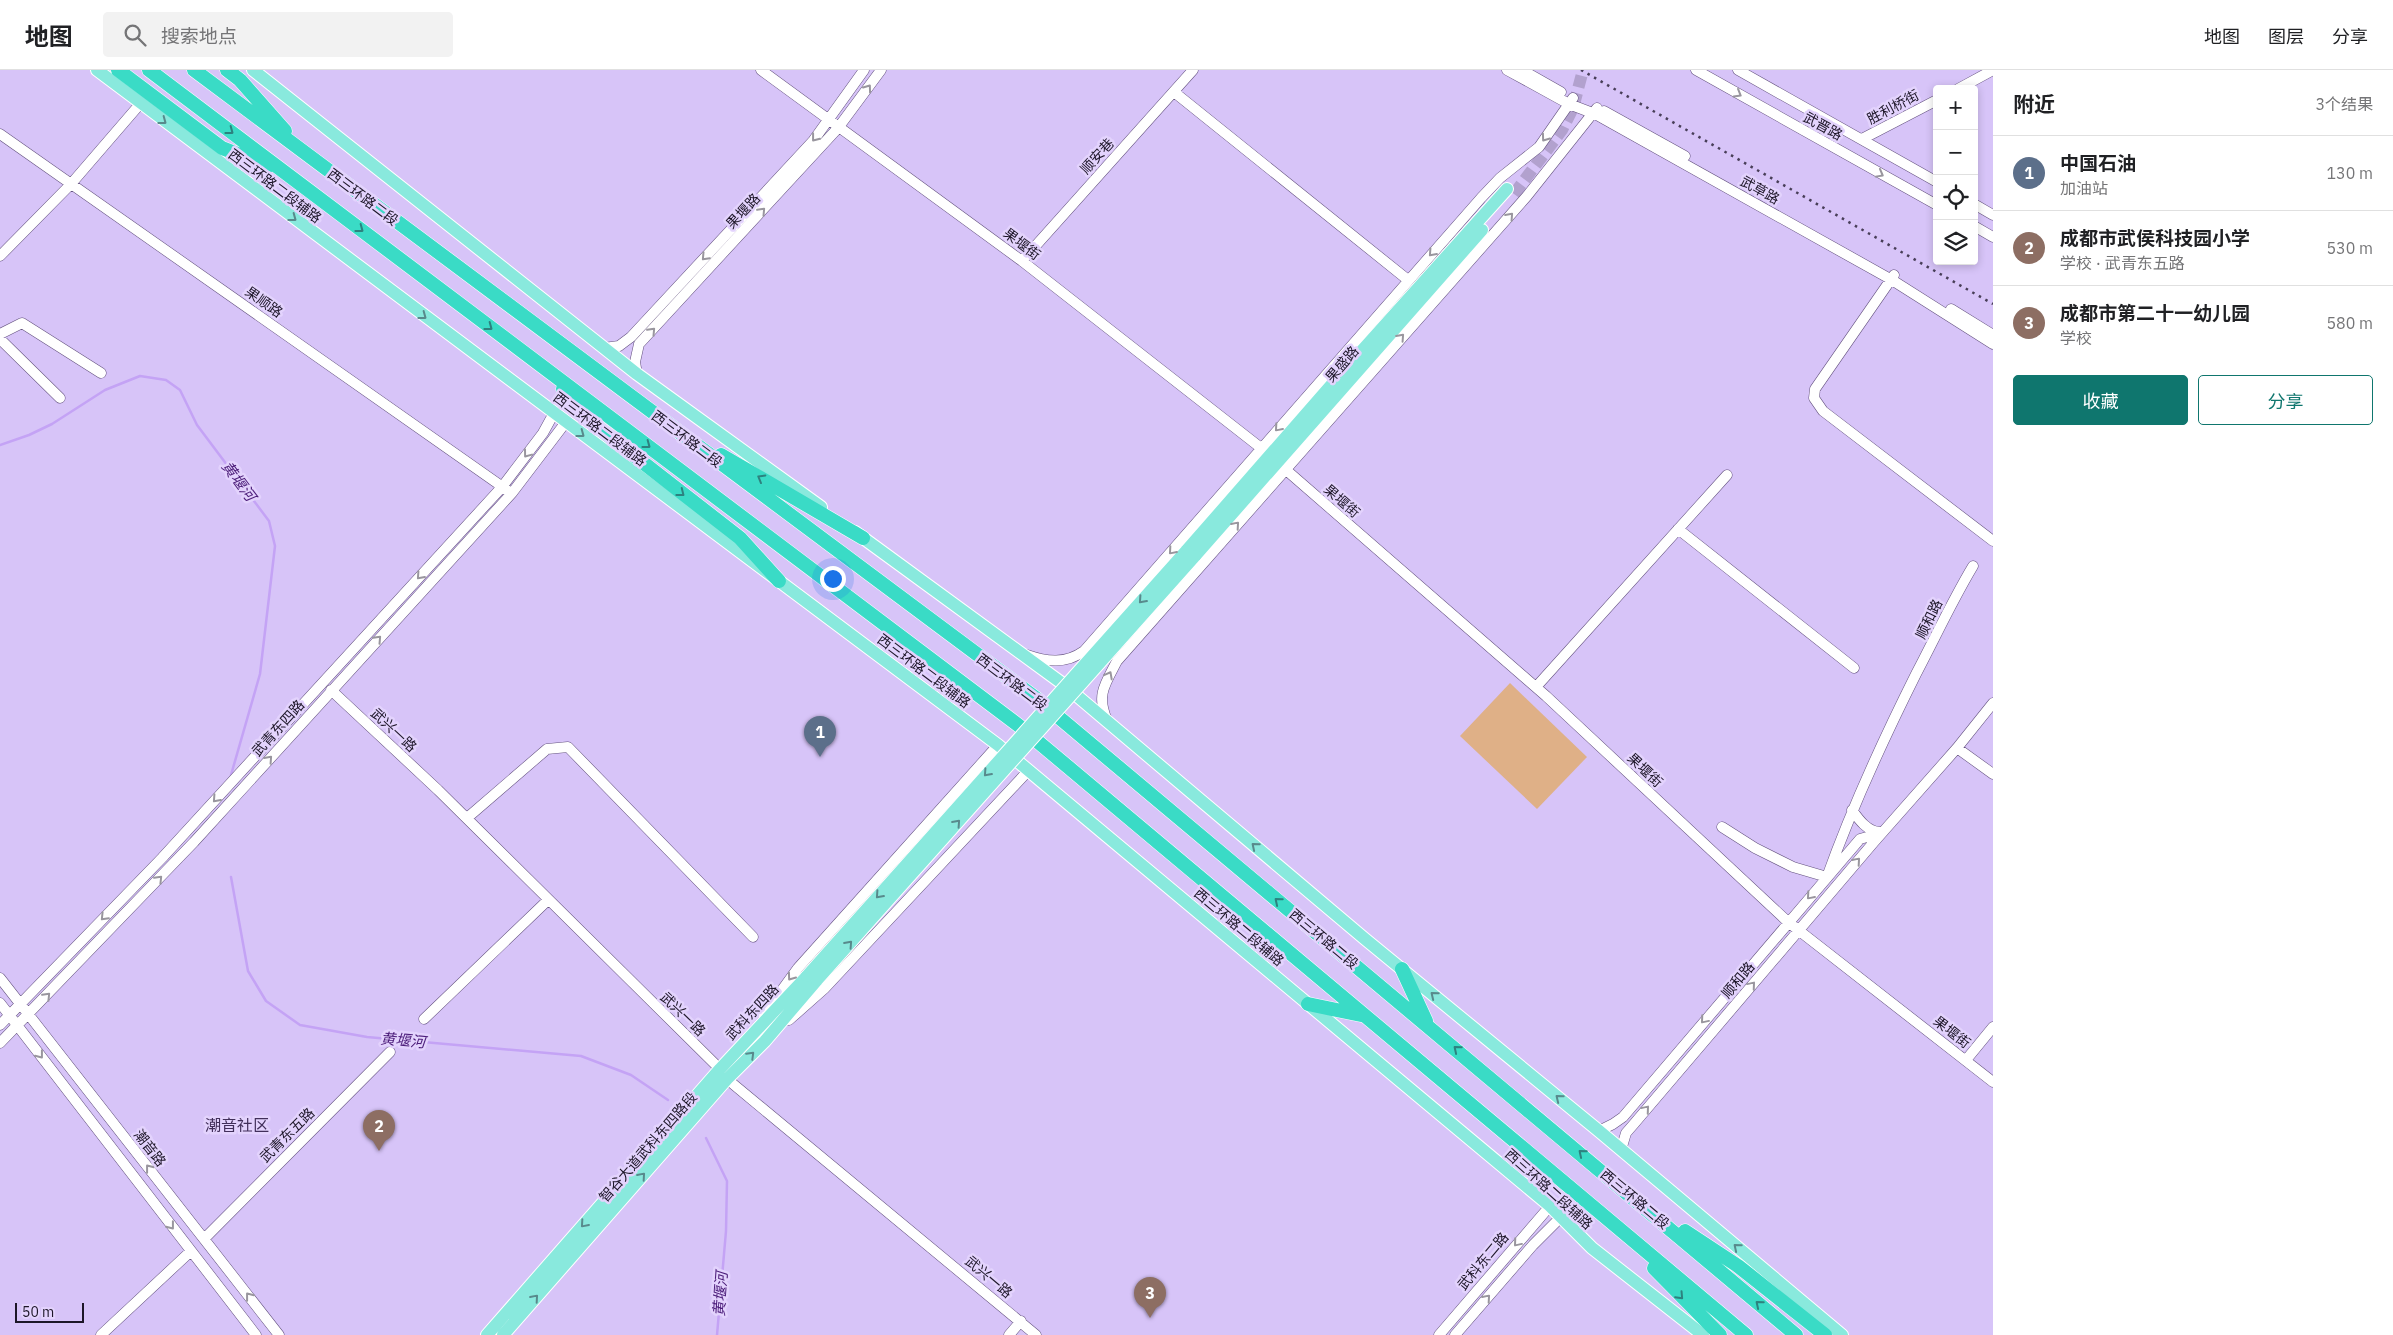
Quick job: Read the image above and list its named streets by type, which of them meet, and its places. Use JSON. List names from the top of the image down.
{
  "streets": {
    "highway": ["西三环路二段"],
    "main road": [
      "西三环路二段辅路",
      "果盛路",
      "武科东四路",
      "智谷大道武科东四路段"
    ],
    "street": [
      "胜利桥街",
      "武晋路",
      "顺安巷",
      "武草路",
      "果堰路",
      "果堰街",
      "果顺路",
      "顺和路",
      "武青东四路",
      "武兴一路",
      "武青东五路",
      "潮音路",
      "武科东二路"
    ]
  },
  "crossings": [
    ["胜利桥街", "武晋路"],
    ["顺安巷", "果堰街"],
    ["西三环路二段辅路", "武青东四路"],
    ["西三环路二段辅路", "武科东二路"],
    ["果堰路", "果堰街"],
    ["果堰街", "顺和路"],
    ["果顺路", "武青东四路"],
    ["果盛路", "武科东四路"],
    ["果盛路", "智谷大道武科东四路段"],
    ["武青东四路", "武兴一路"],
    ["武青东四路", "潮音路"],
    ["武兴一路", "武科东四路"],
    ["武兴一路", "智谷大道武科东四路段"],
    ["武科东四路", "智谷大道武科东四路段"],
    ["武青东五路", "潮音路"]
  ],
  "districts": ["潮音社区"],
  "water": ["黄堰河"],
  "scale_bar": "50 m",
  "page": {
    "header": "地图",
    "search": "搜索地点",
    "nav": ["地图", "图层", "分享"],
    "heading": ["附近", "3个结果"],
    "map_buttons": ["+", "−"],
    "list": [
      {
        "mark": "1",
        "name": "中国石油",
        "note": "加油站",
        "value": "130 m"
      },
      {
        "mark": "2",
        "name": "成都市武侯科技园小学",
        "note": "学校 · 武青东五路",
        "value": "530 m"
      },
      {
        "mark": "3",
        "name": "成都市第二十一幼儿园",
        "note": "学校",
        "value": "580 m"
      }
    ],
    "buttons": ["收藏", "分享"],
    "pins": ["1", "2", "3"],
    "scale": "50 m"
  }
}
